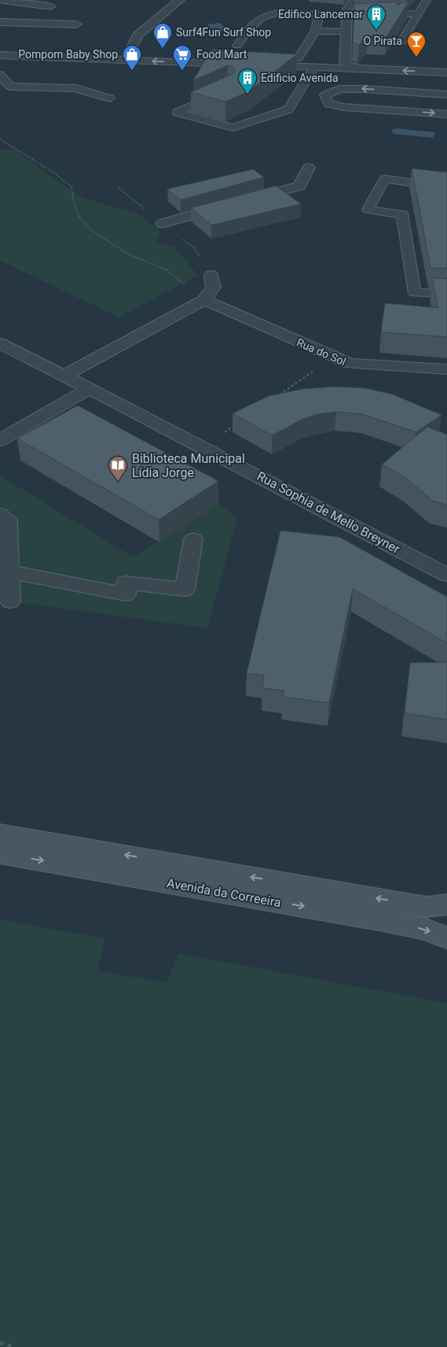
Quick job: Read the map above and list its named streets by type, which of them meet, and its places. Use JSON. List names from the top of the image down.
{
  "streets": {
    "main road": ["Avenida da Correeira"],
    "street": ["Rua do Sol", "Rua Sophia de Mello Breyner"]
  },
  "places": {
    "building": ["Edifico Lancemar", "Edificio Avenida"],
    "shop": ["Surf4Fun Surf Shop", "Pompom Baby Shop"],
    "bar": ["O Pirata"],
    "supermarket": ["Food Mart"],
    "library": ["Biblioteca Municipal Lídia Jorge"]
  }
}
